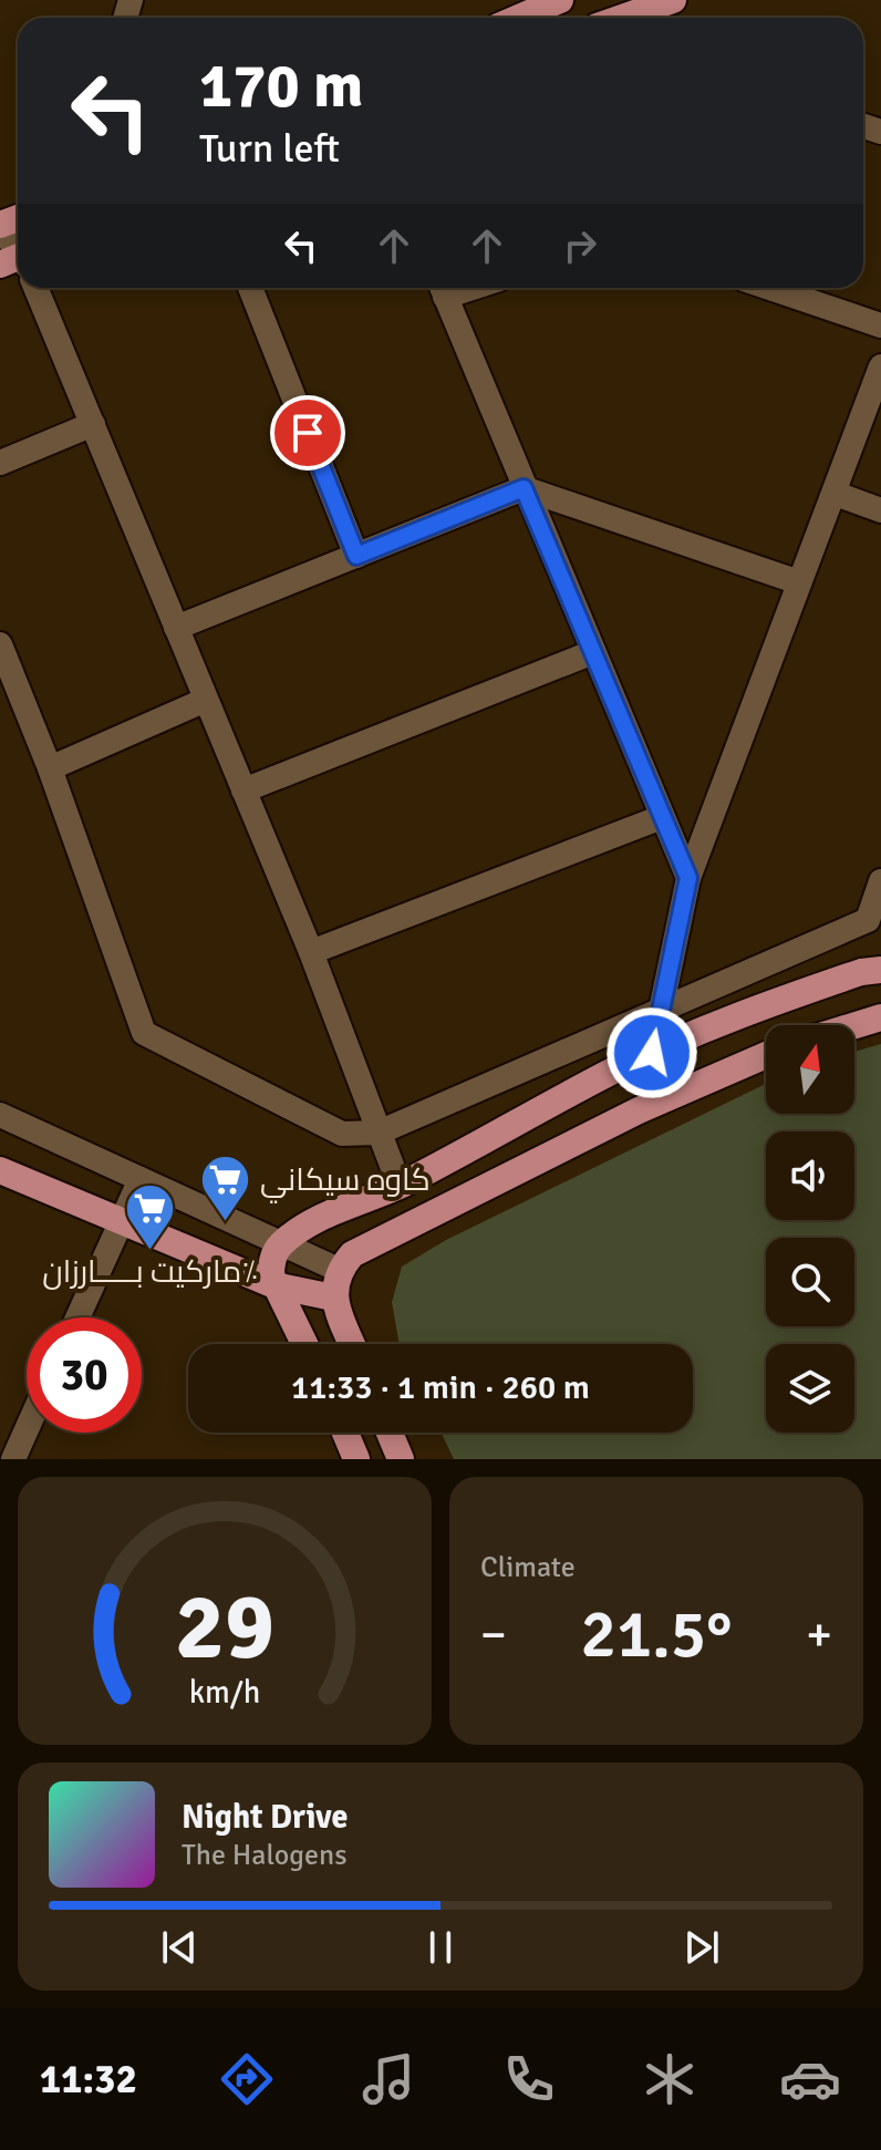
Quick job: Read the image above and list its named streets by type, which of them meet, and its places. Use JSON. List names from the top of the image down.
{
  "places": {
    "supermarket": ["كاوه سيكاني", "ماركیت بـــــارزان٪"]
  },
  "north": "top",
  "page": {
    "turn": ["170 m", "Turn left"],
    "limit": "30",
    "trip": "11:33 · 1 min · 260 m",
    "tile": "Climate",
    "heat": ["−", "21.5°", "+"],
    "song": ["Night Drive", "The Halogens"],
    "tabs": "11:32",
    "gauge": ["29", "km/h"]
  }
}
